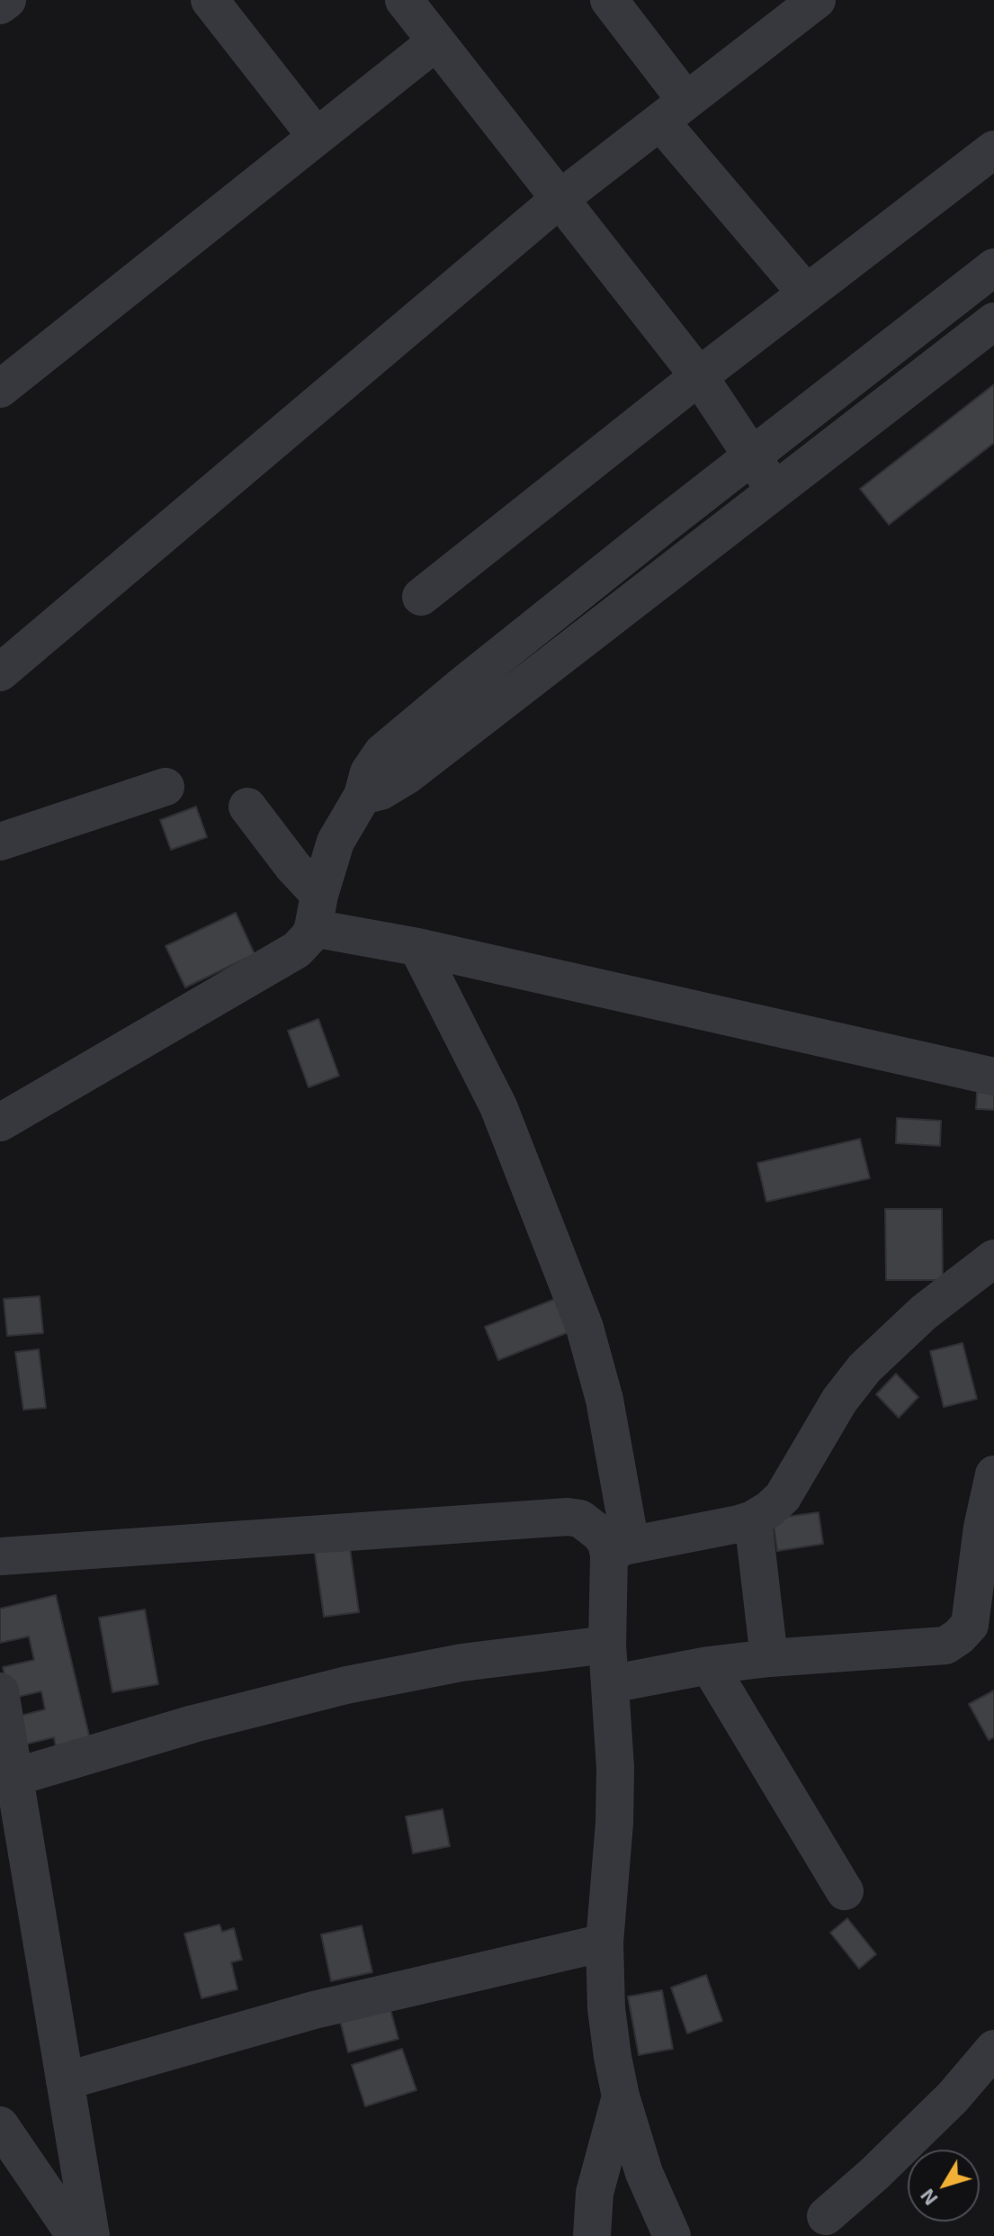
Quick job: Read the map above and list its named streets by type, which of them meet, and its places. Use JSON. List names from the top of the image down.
{
  "north": "bottom left"
}
